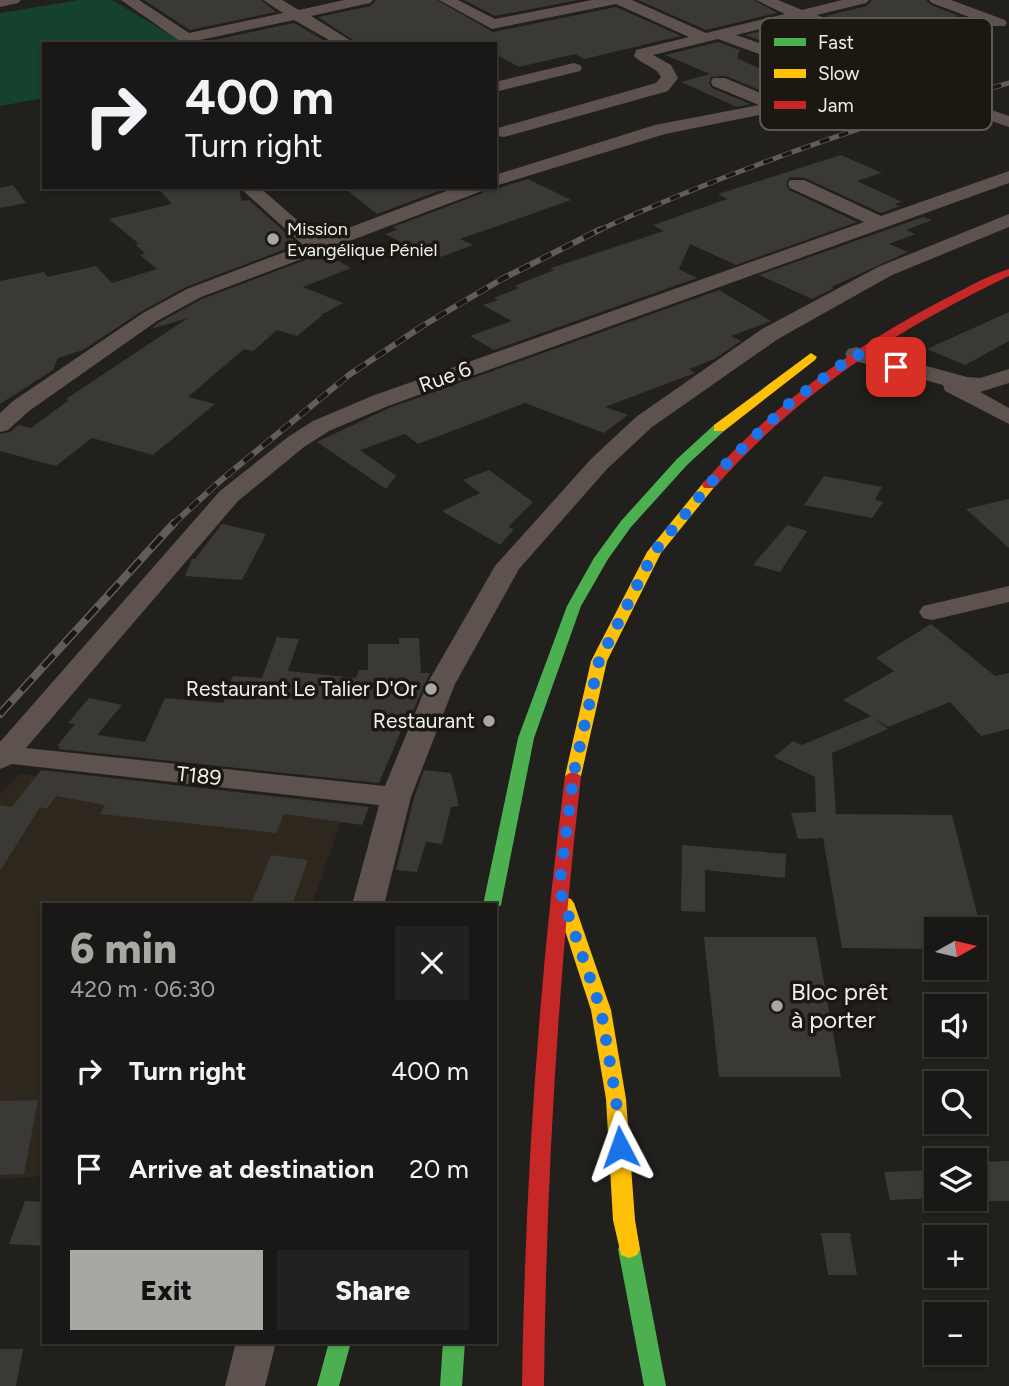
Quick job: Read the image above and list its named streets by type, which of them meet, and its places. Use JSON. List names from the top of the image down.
{
  "streets": {
    "street": ["Rue 6", "T189"]
  },
  "crossings": [
    ["Rue 6", "T189"]
  ],
  "places": [
    "Mission Evangélique Péniel",
    "Restaurant Le Talier D'Or",
    "Restaurant",
    "Bloc prêt à porter"
  ],
  "legend": ["Fast", "Slow", "Jam"],
  "north": "right",
  "page": {
    "turn": ["400 m", "Turn right"],
    "heading": ["6 min", "420 m · 06:30"],
    "map_buttons": ["+", "−"],
    "list": [
      {
        "name": "Turn right",
        "value": "400 m"
      },
      {
        "name": "Arrive at destination",
        "value": "20 m"
      }
    ],
    "buttons": ["Exit", "Share"]
  }
}
